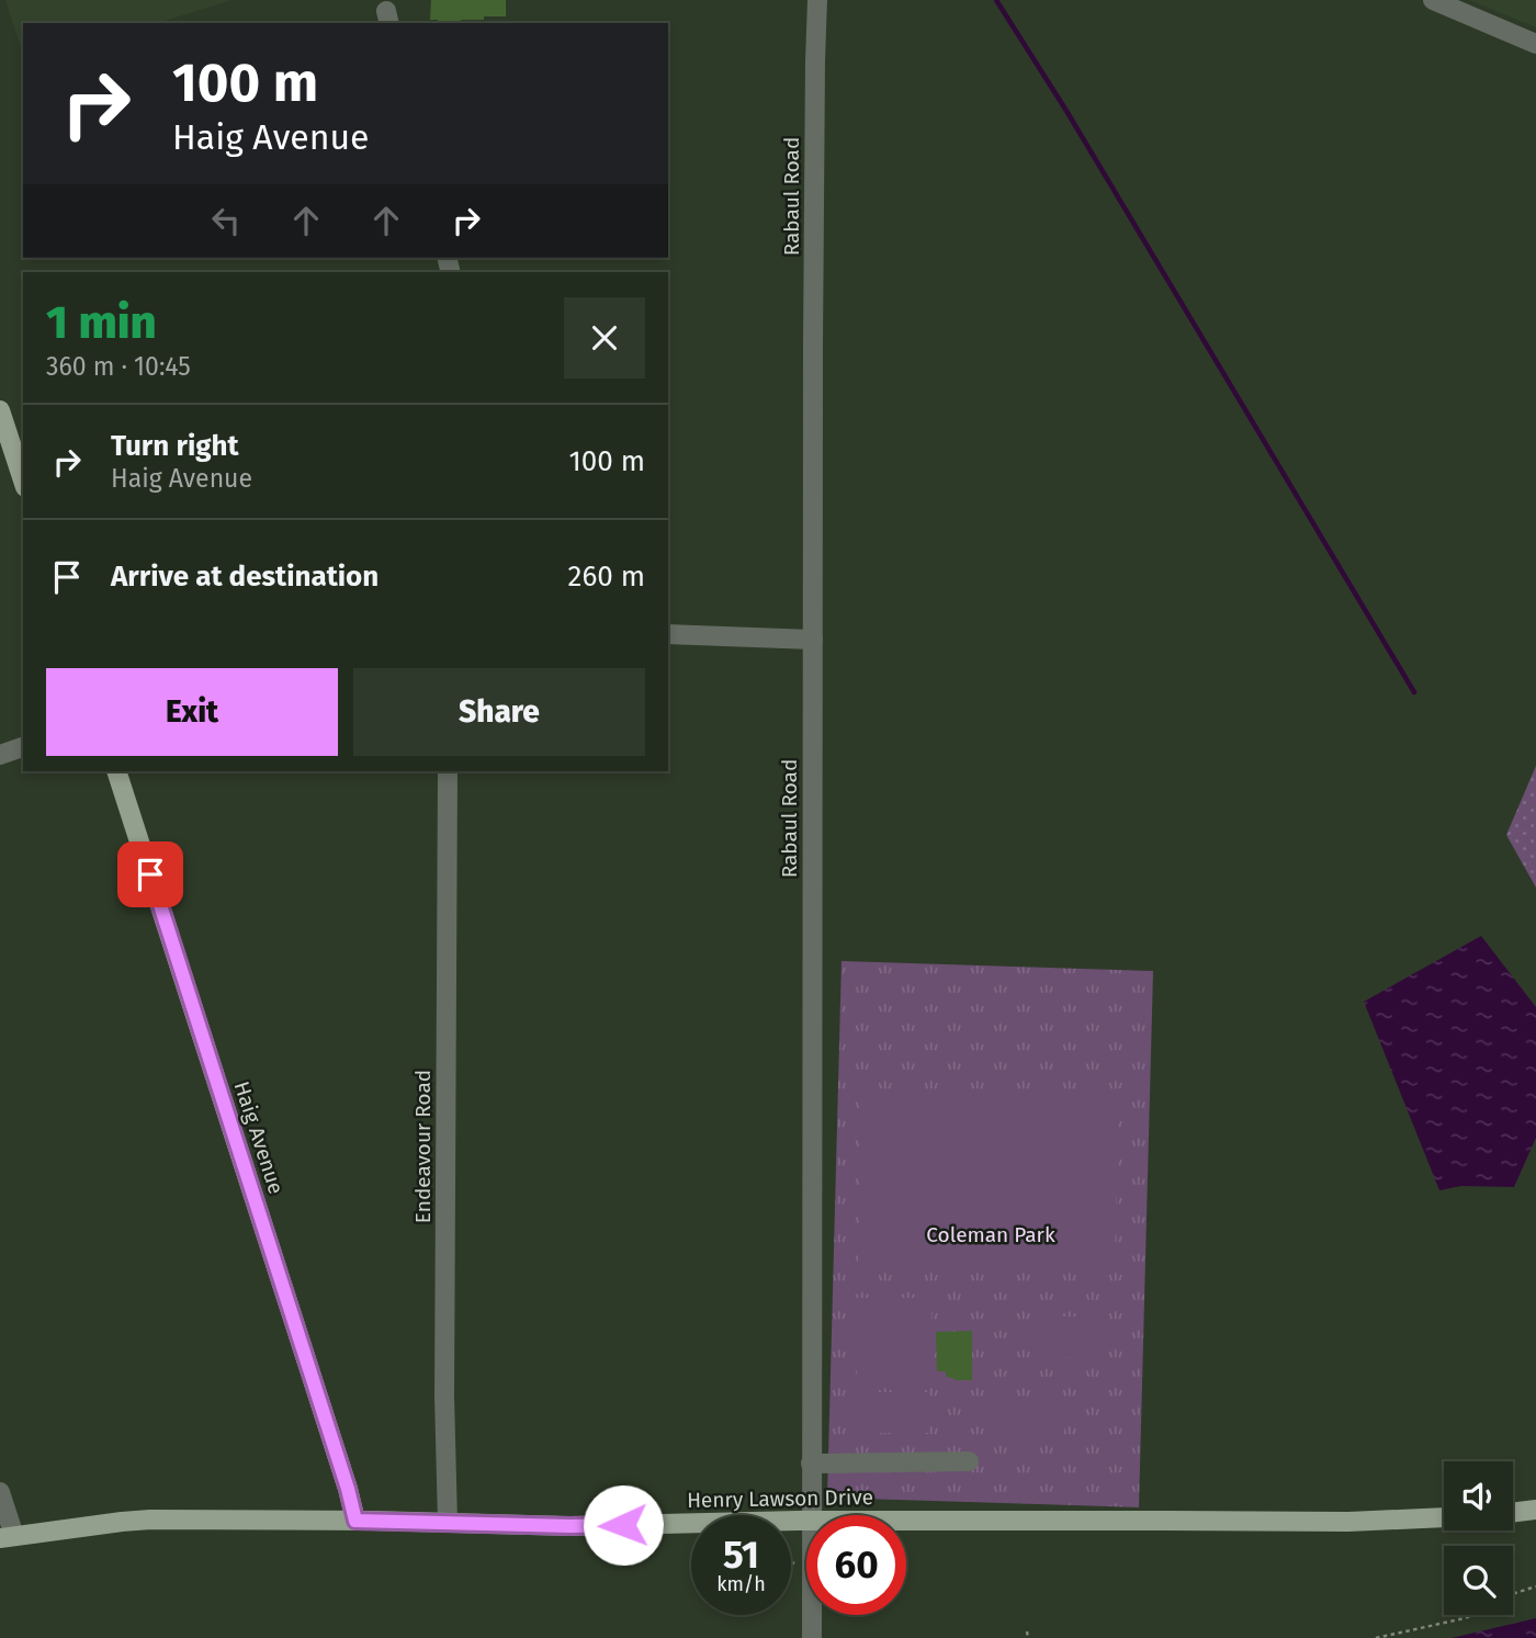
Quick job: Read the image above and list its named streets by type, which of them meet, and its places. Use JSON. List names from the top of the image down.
{
  "streets": {
    "main road": ["Haig Avenue", "Henry Lawson Drive"],
    "street": ["Rabaul Road", "Endeavour Road"]
  },
  "crossings": [
    ["Haig Avenue", "Henry Lawson Drive"],
    ["Endeavour Road", "Henry Lawson Drive"]
  ],
  "parks": ["Coleman Park"],
  "page": {
    "turn": ["100 m", "Haig Avenue"],
    "heading": ["1 min", "360 m · 10:45"],
    "list": [
      {
        "name": "Turn right",
        "note": "Haig Avenue",
        "value": "100 m"
      },
      {
        "name": "Arrive at destination",
        "value": "260 m"
      }
    ],
    "buttons": ["Exit", "Share"],
    "speed": "51 km/h",
    "limit": "60"
  }
}
